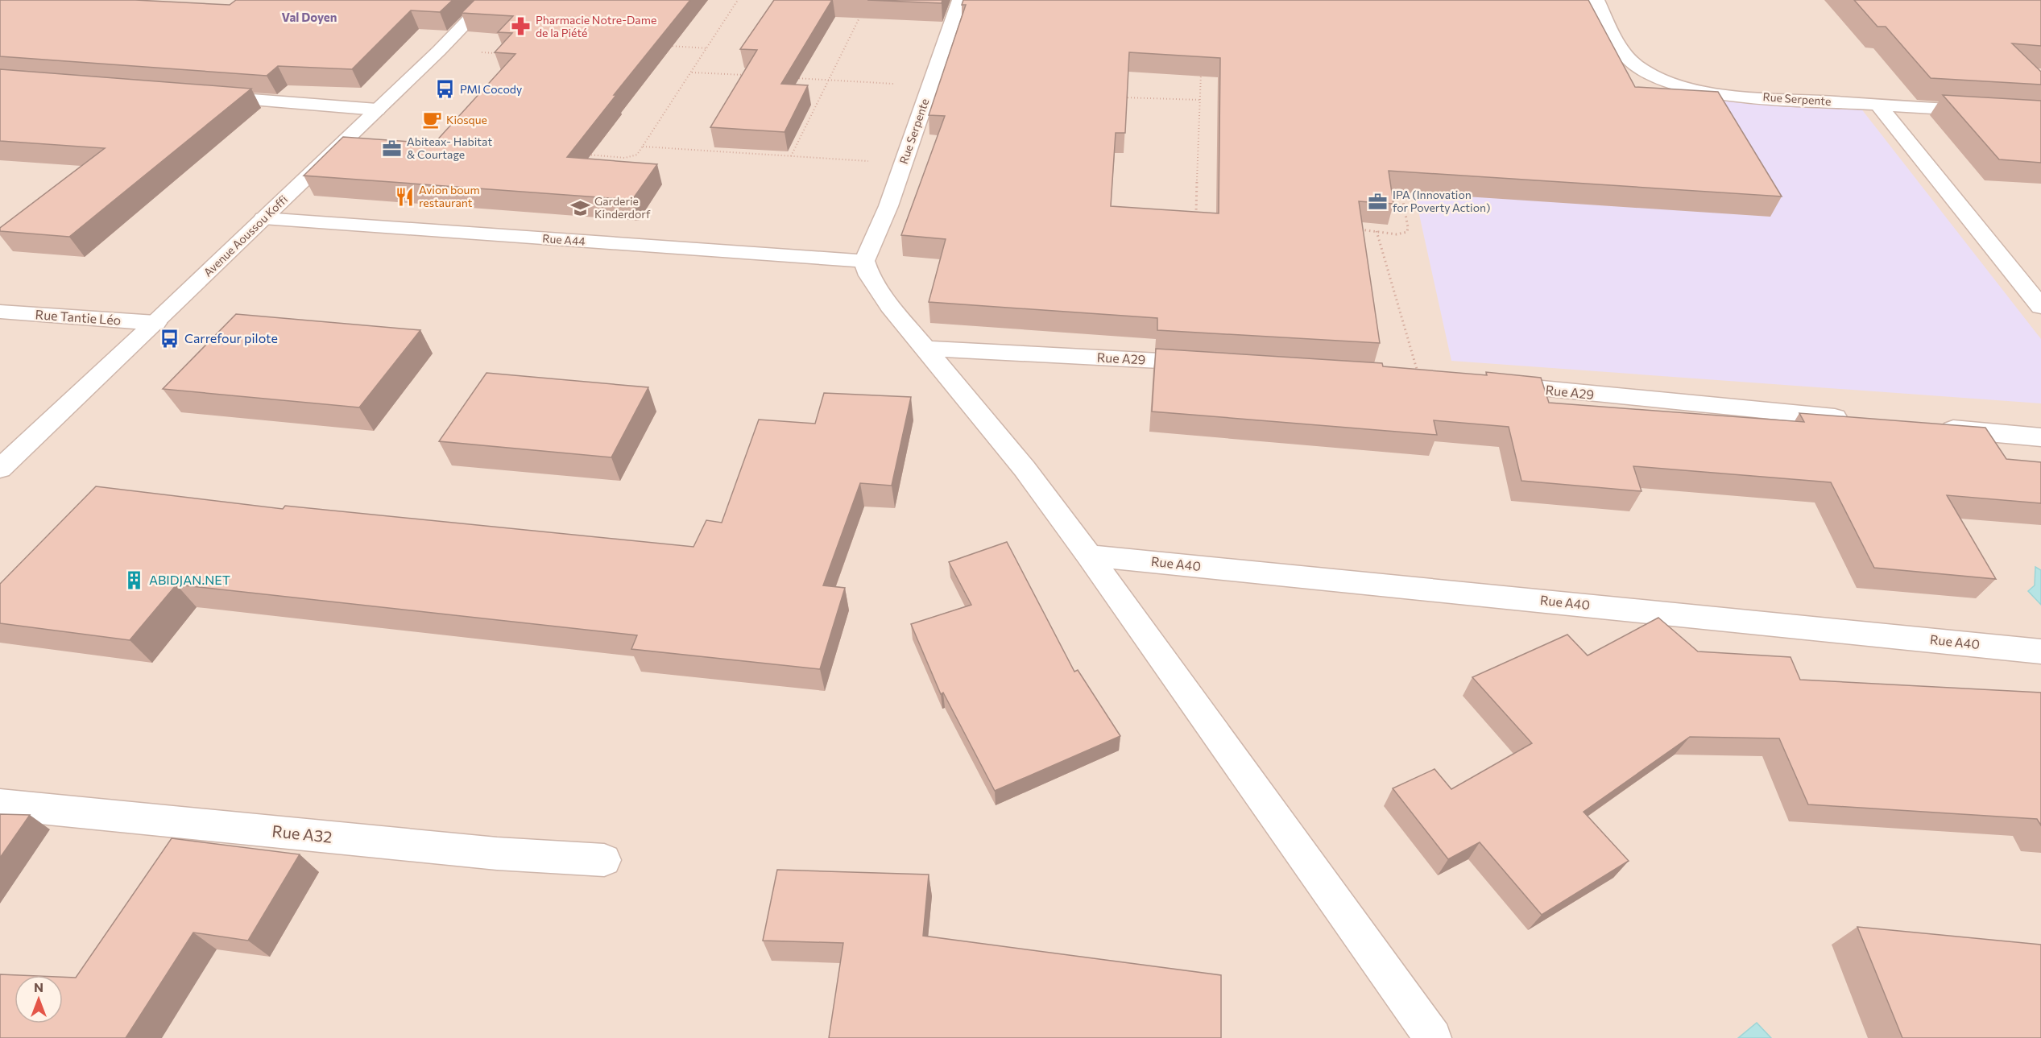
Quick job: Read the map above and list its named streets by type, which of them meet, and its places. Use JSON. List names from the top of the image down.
{
  "streets": {
    "street": [
      "Rue Serpente",
      "Avenue Aoussou Koffi",
      "Rue A44",
      "Rue Tantie Léo",
      "Rue A29",
      "Rue A40",
      "Rue A32"
    ]
  },
  "crossings": [
    ["Rue Serpente", "Rue A44"],
    ["Avenue Aoussou Koffi", "Rue A44"],
    ["Avenue Aoussou Koffi", "Rue Tantie Léo"]
  ],
  "districts": ["Val Doyen"],
  "places": {
    "pharmacy": ["Pharmacie Notre-Dame de la Piété"],
    "bus stop": ["PMI Cocody", "Carrefour pilote"],
    "cafe": ["Kiosque"],
    "office": ["Abiteax- Habitat & Courtage", "IPA (Innovation for Poverty Action)"],
    "restaurant": ["Avion boum restaurant"],
    "school or university": ["Garderie Kinderdorf"],
    "building": ["ABIDJAN.NET"]
  },
  "north": "top"
}
